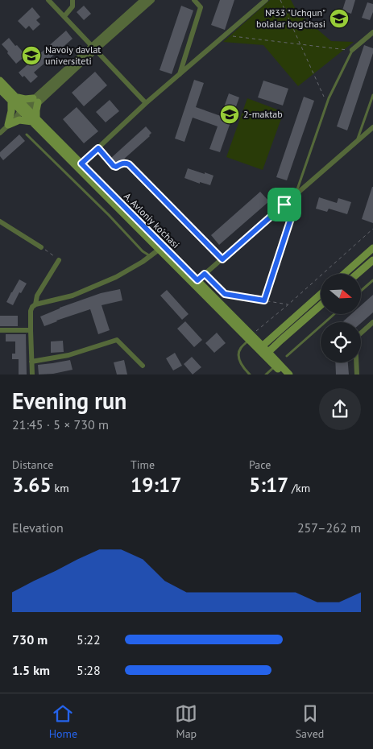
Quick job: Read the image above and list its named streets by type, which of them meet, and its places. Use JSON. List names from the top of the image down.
{
  "streets": {
    "main road": ["A. Avloniy ko'chasi"]
  },
  "places": {
    "school or university": ["№33 \"Uchqun\" bolalar bog'chasi", "Navoiy davlat universiteti", "2-maktab"]
  },
  "north": "right",
  "page": {
    "heading": ["Evening run", "21:45 · 5 × 730 m"],
    "stats": [
      ["Distance", "3.65 km"],
      ["Time", "19:17"],
      ["Pace", "5:17 /km"]
    ],
    "chart": ["Elevation", "257–262 m"],
    "list": [
      {
        "name": "730 m",
        "note": "5:22"
      },
      {
        "name": "1.5 km",
        "note": "5:28"
      }
    ],
    "tabs": ["Home", "Map", "Saved"]
  }
}
